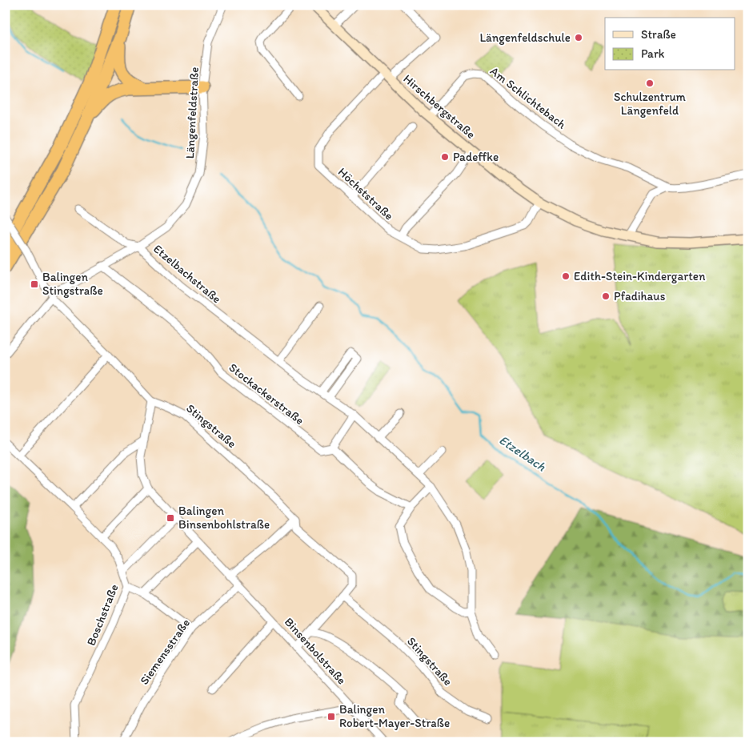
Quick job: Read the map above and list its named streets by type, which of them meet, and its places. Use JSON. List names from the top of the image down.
{
  "streets": {
    "street": [
      "Am Schlichtebach",
      "Hirschbergstraße",
      "Längenfeldstraße",
      "Höchststraße",
      "Etzelbachstraße",
      "Stockackerstraße",
      "Stingstraße",
      "Boschstraße",
      "Binsenbolstraße",
      "Siemensstraße"
    ]
  },
  "crossings": [
    ["Am Schlichtebach", "Hirschbergstraße"],
    ["Hirschbergstraße", "Höchststraße"],
    ["Längenfeldstraße", "Etzelbachstraße"],
    ["Längenfeldstraße", "Stockackerstraße"],
    ["Längenfeldstraße", "Stingstraße"],
    ["Stingstraße", "Binsenbolstraße"],
    ["Binsenbolstraße", "Siemensstraße"]
  ],
  "water": ["Etzelbach"],
  "places": {
    "other": [
      "Längenfeldschule",
      "Schulzentrum Längenfeld",
      "Padeffke",
      "Edith-Stein-Kindergarten",
      "Pfadihaus"
    ],
    "transit": ["Balingen Stingstraße", "Balingen Binsenbohlstraße", "Balingen Robert-Mayer-Straße"]
  },
  "legend": ["Straße", "Park"]
}
